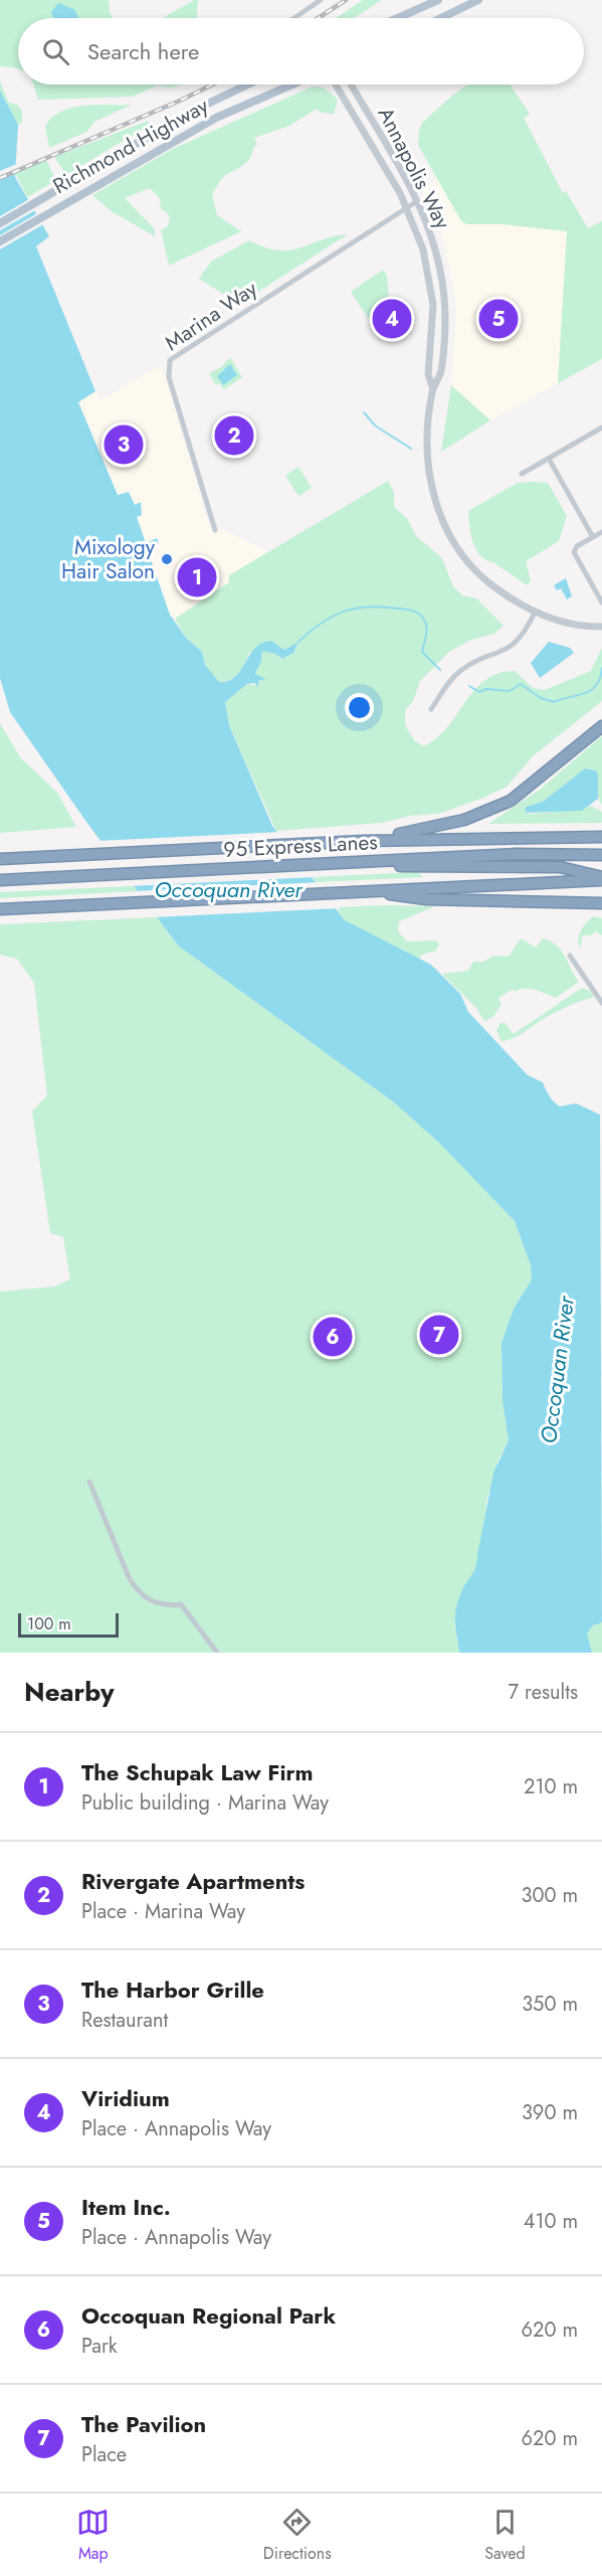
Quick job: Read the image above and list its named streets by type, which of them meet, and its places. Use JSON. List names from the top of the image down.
{
  "streets": {
    "highway": ["95 Express Lanes"],
    "main road": ["Richmond Highway"],
    "street": ["Annapolis Way", "Marina Way"]
  },
  "crossings": [
    ["Annapolis Way", "Marina Way"]
  ],
  "water": ["Occoquan River"],
  "places": ["Mixology Hair Salon"],
  "scale_bar": "100 m",
  "page": {
    "search": "Search here",
    "pins": [
      "4",
      "5",
      "2",
      "3",
      "1",
      "7",
      "6"
    ],
    "scale": "100 m",
    "heading": ["Nearby", "7 results"],
    "list": [
      {
        "mark": "1",
        "name": "The Schupak Law Firm",
        "note": "Public building · Marina Way",
        "value": "210 m"
      },
      {
        "mark": "2",
        "name": "Rivergate Apartments",
        "note": "Place · Marina Way",
        "value": "300 m"
      },
      {
        "mark": "3",
        "name": "The Harbor Grille",
        "note": "Restaurant",
        "value": "350 m"
      },
      {
        "mark": "4",
        "name": "Viridium",
        "note": "Place · Annapolis Way",
        "value": "390 m"
      },
      {
        "mark": "5",
        "name": "Item Inc.",
        "note": "Place · Annapolis Way",
        "value": "410 m"
      },
      {
        "mark": "6",
        "name": "Occoquan Regional Park",
        "note": "Park",
        "value": "620 m"
      },
      {
        "mark": "7",
        "name": "The Pavilion",
        "note": "Place",
        "value": "620 m"
      }
    ],
    "nav": ["Map", "Directions", "Saved"]
  }
}
